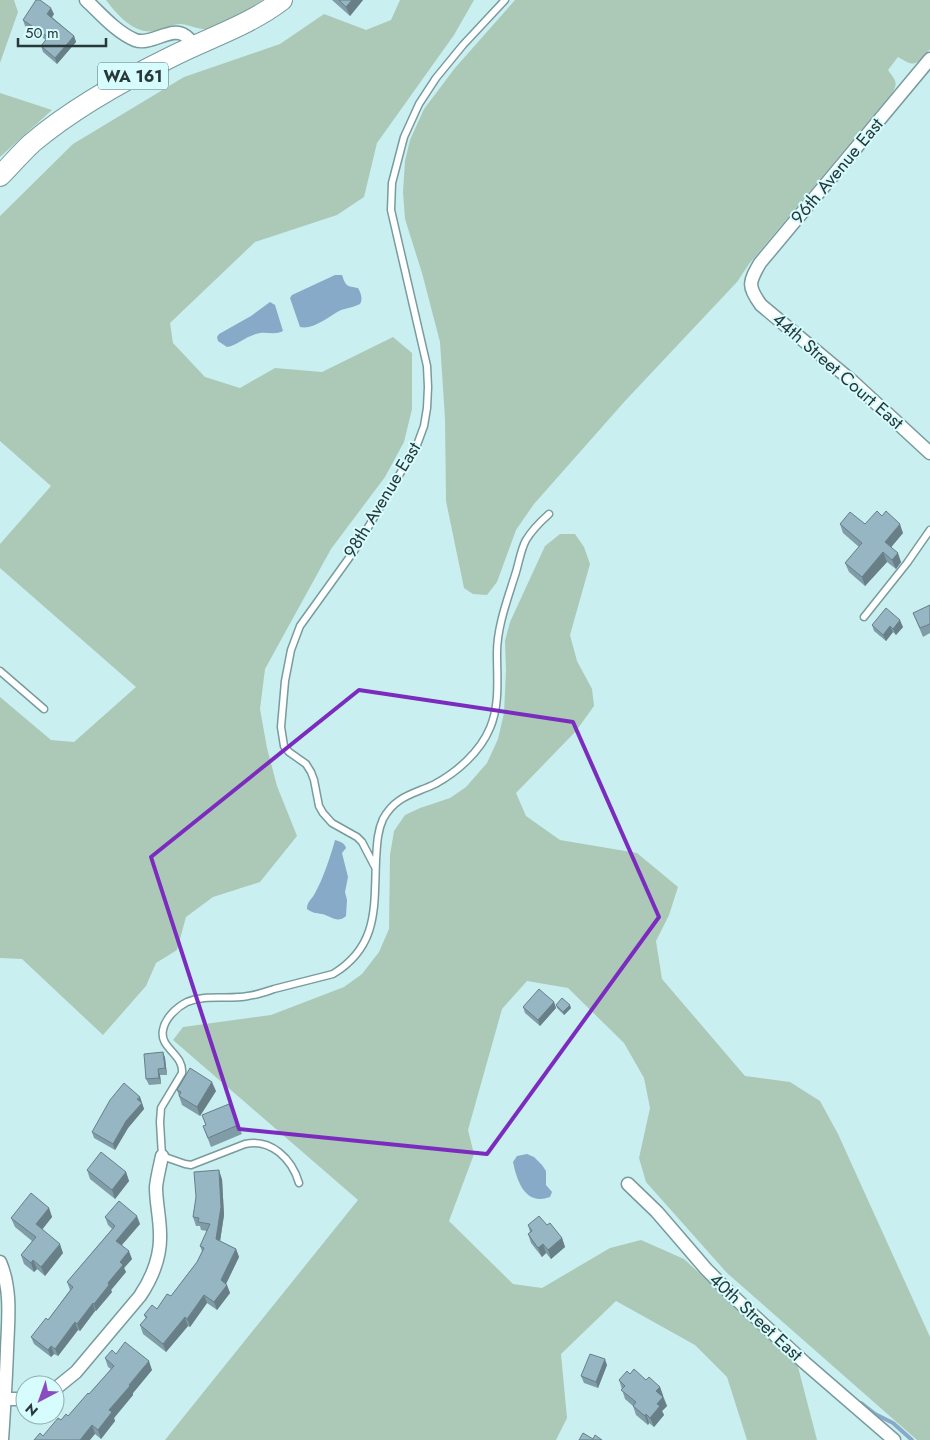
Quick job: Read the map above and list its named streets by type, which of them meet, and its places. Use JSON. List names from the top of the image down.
{
  "streets": {
    "main road": ["WA 161"],
    "street": ["96th Avenue East", "44th Street Court East", "40th Street East"],
    "lane": ["98th Avenue East"]
  },
  "crossings": [
    ["96th Avenue East", "44th Street Court East"]
  ],
  "scale_bar": "50 m",
  "north": "bottom left"
}
